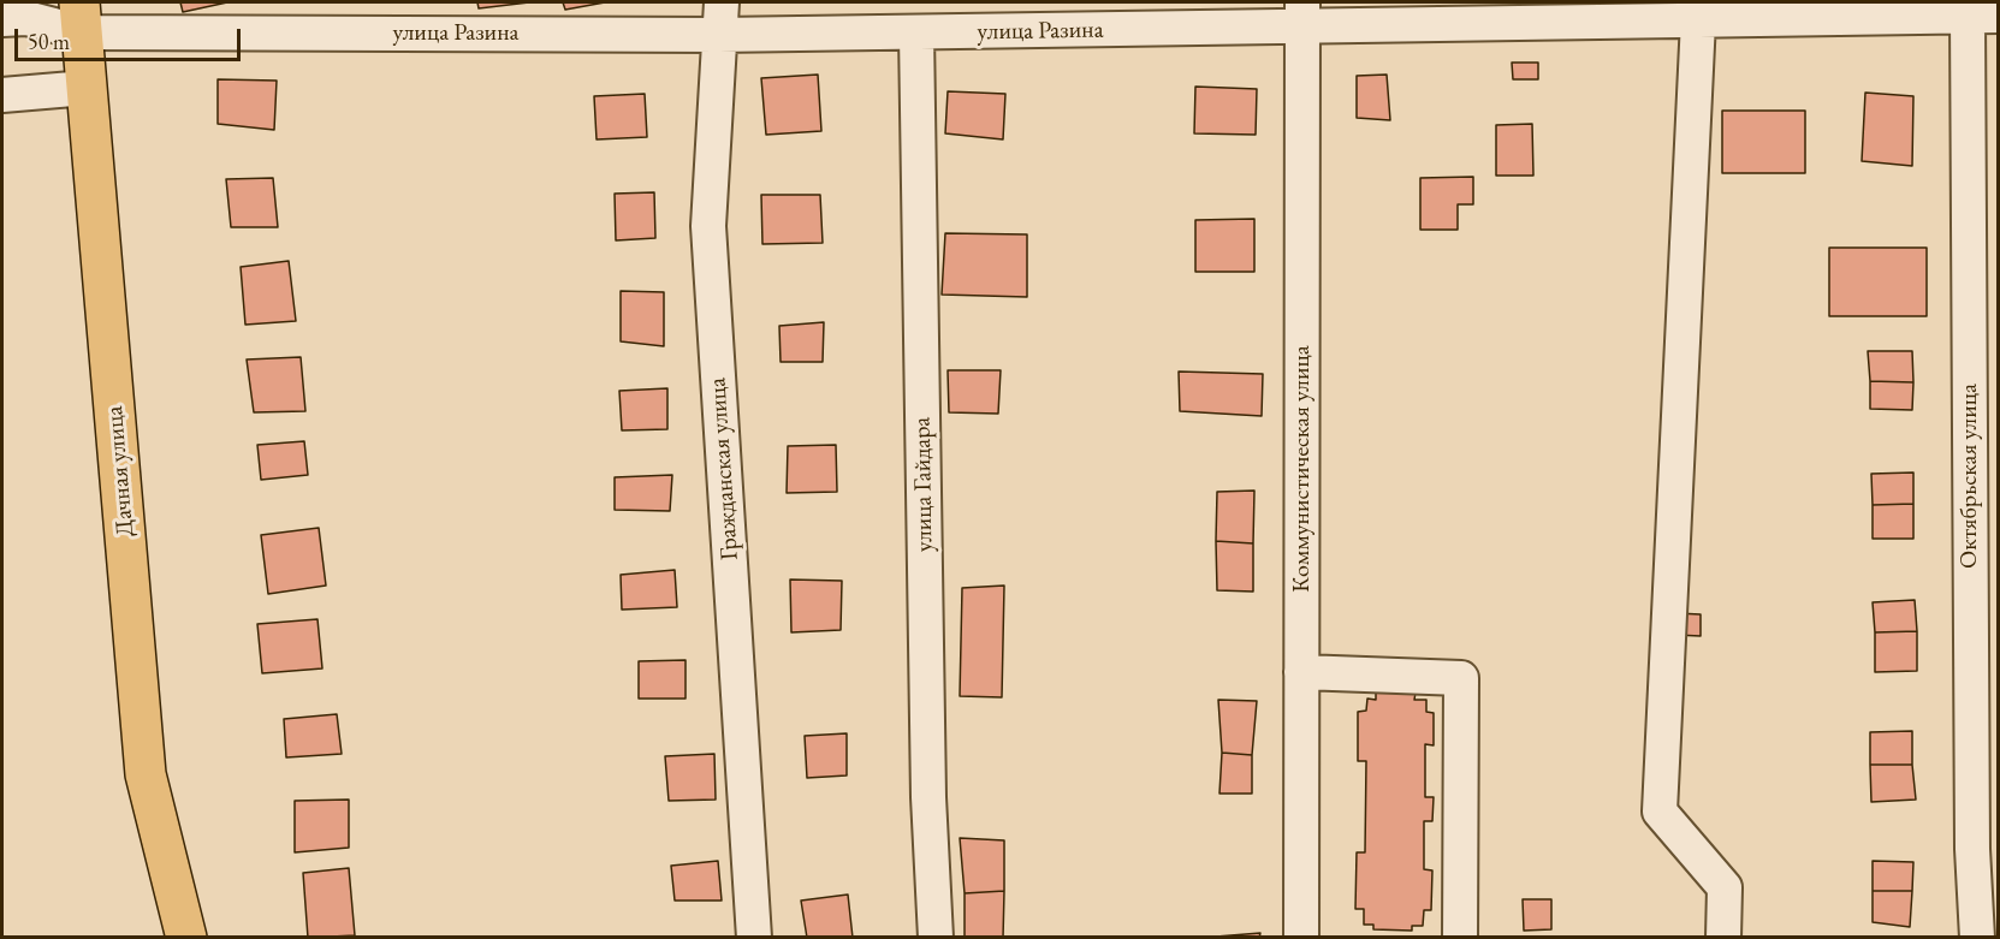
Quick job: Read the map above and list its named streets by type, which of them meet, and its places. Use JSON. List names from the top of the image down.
{
  "streets": {
    "main road": ["Дачная улица"],
    "street": [
      "улица Разина",
      "Гражданская улица",
      "Коммунистическая улица",
      "Октябрьская улица",
      "улица Гайдара"
    ]
  },
  "crossings": [
    ["улица Разина", "Гражданская улица"],
    ["улица Разина", "Коммунистическая улица"],
    ["улица Разина", "Дачная улица"],
    ["улица Разина", "Октябрьская улица"],
    ["улица Разина", "улица Гайдара"]
  ],
  "scale_bar": "50 m"
}
